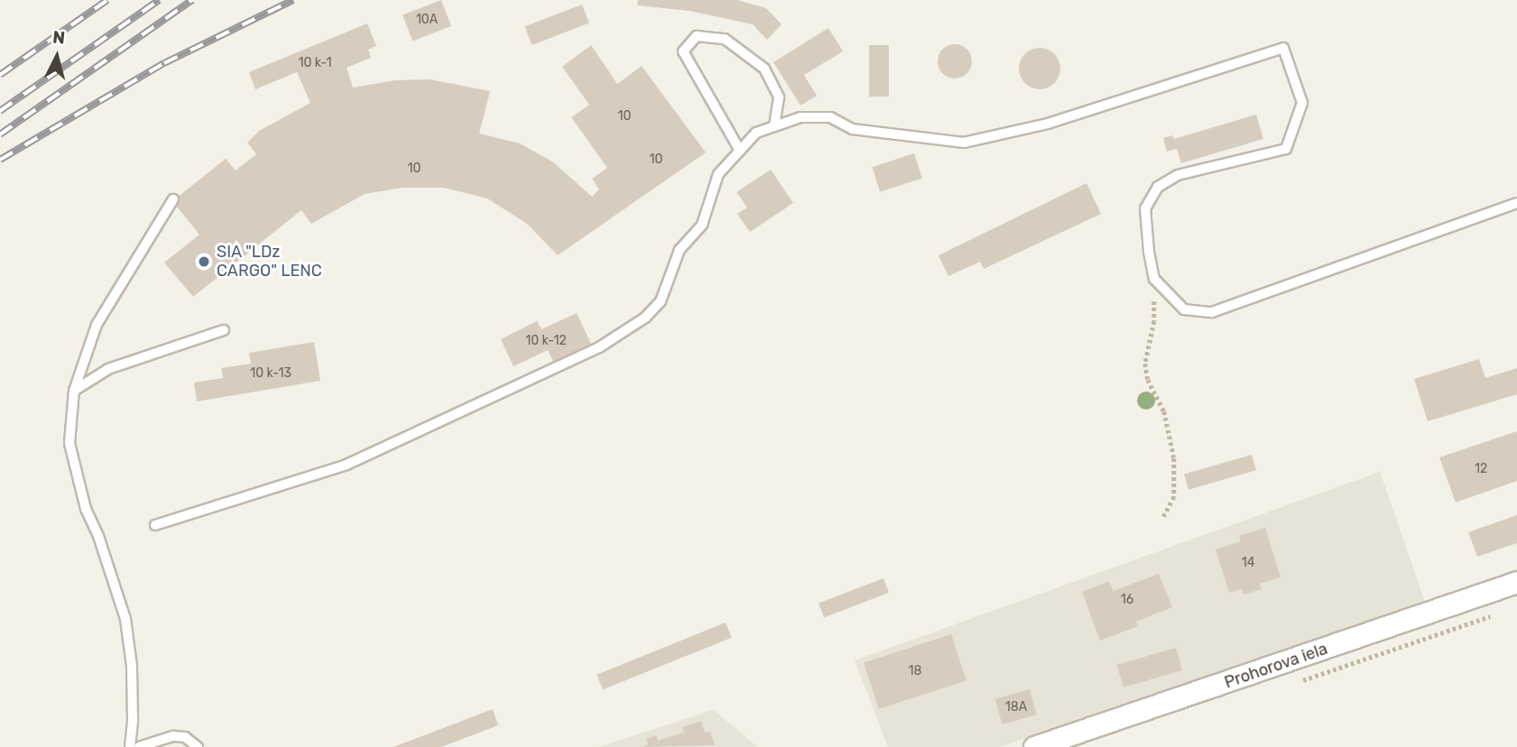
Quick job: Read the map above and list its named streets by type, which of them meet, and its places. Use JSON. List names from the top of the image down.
{
  "streets": {
    "street": ["Prohorova iela"]
  },
  "places": ["SIA \"LDz CARGO\" LENC"],
  "house_numbers": [
    "10A",
    "10 k-1",
    "10",
    "10",
    "10",
    "10 k-12",
    "10 k-13",
    "12",
    "14",
    "16",
    "18",
    "18A"
  ],
  "north": "top"
}
